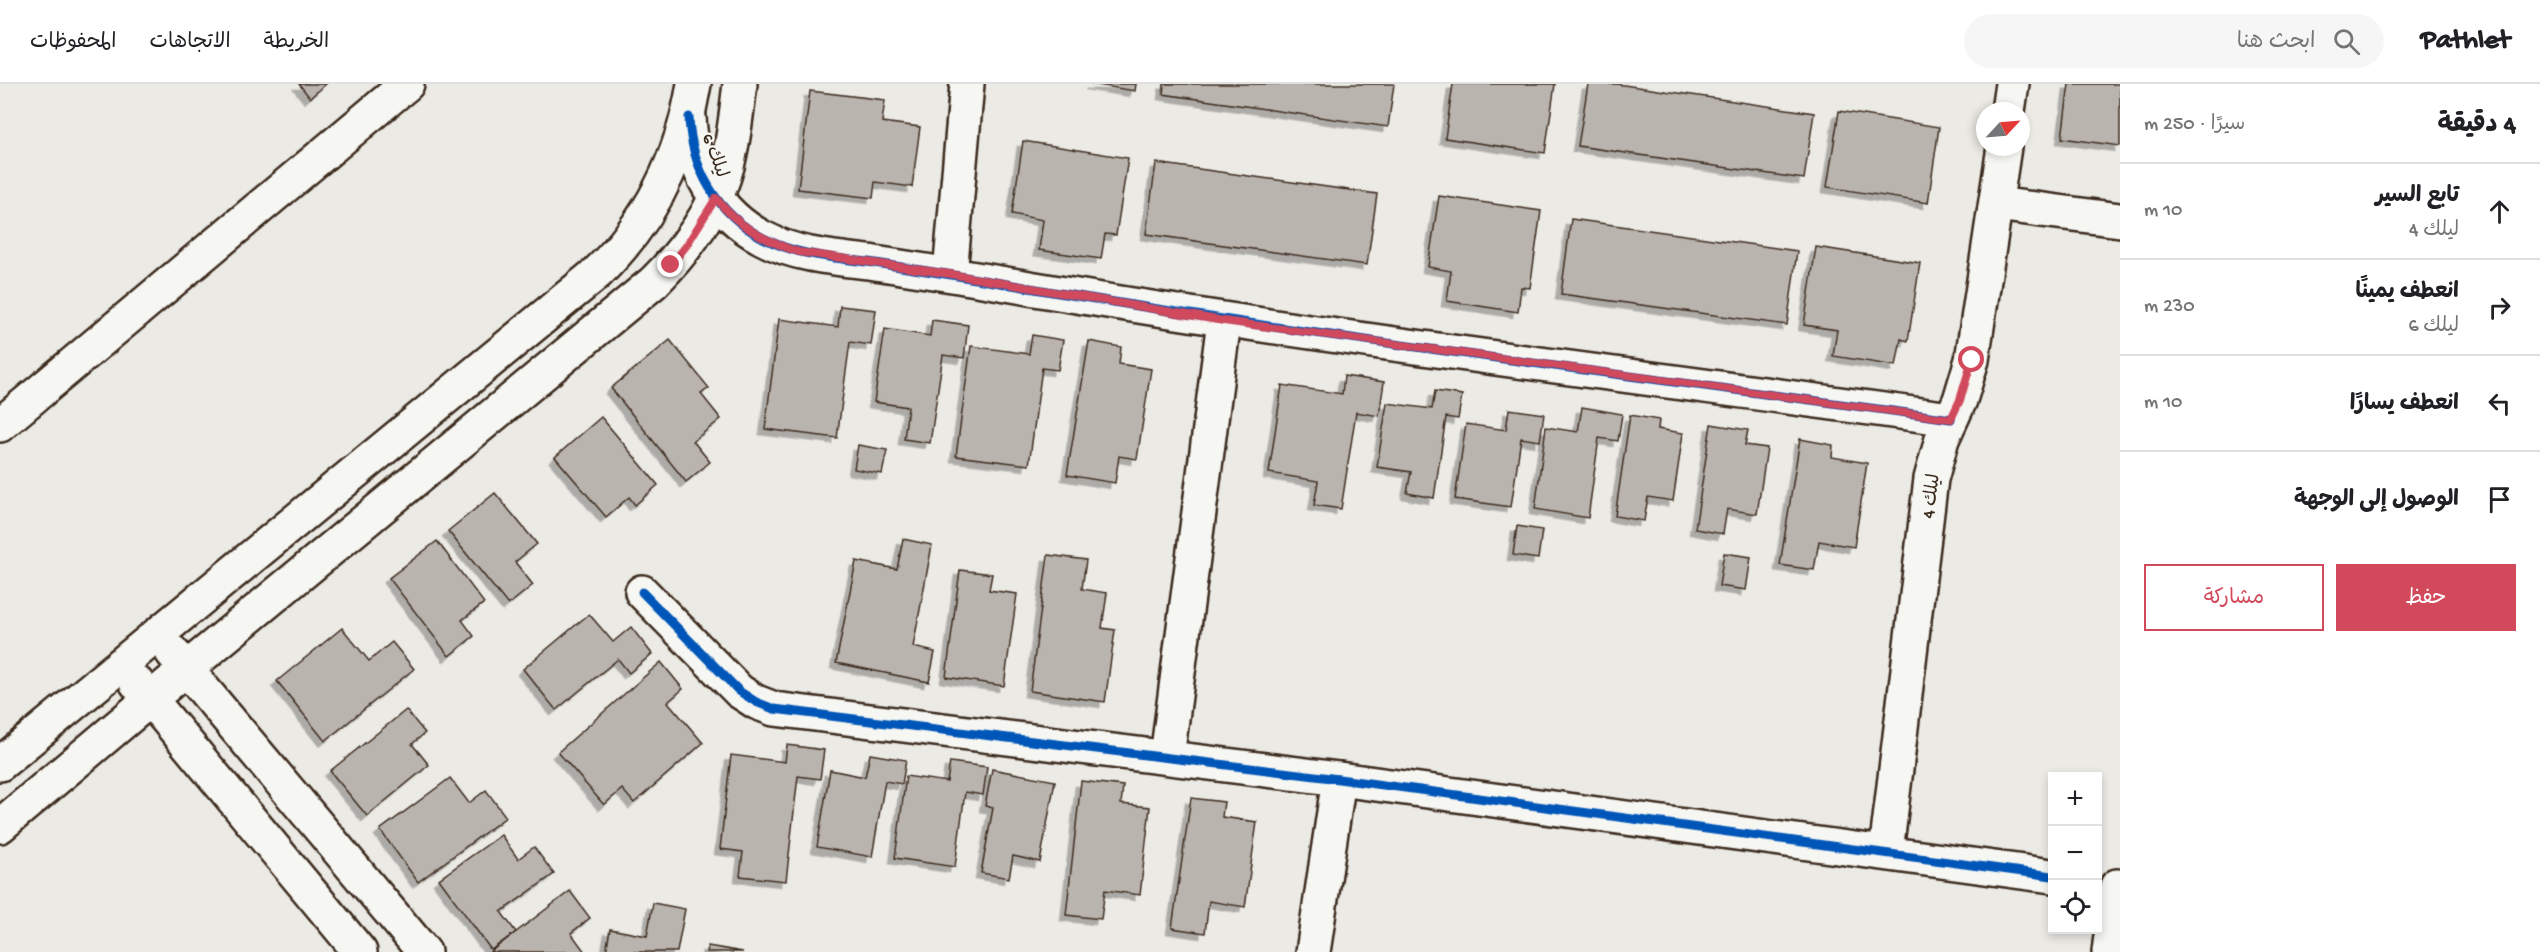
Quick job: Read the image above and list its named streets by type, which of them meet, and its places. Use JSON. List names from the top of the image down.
{
  "streets": {
    "street": ["ليلك 6", "ليلك 4"]
  },
  "crossings": [
    ["ليلك 6", "ليلك 4"]
  ],
  "north": "top right",
  "page": {
    "header": "Pathlet",
    "search": "ابحث هنا",
    "nav": ["الخريطة", "الاتجاهات", "المحفوظات"],
    "heading": ["4 دقيقة", "سيرًا · 250 m"],
    "list": [
      ["تابع السير", "ليلك 4", "10 m"],
      ["انعطف يمينًا", "ليلك 6", "230 m"],
      ["انعطف يسارًا", "10 m"],
      "الوصول إلى الوجهة"
    ],
    "buttons": ["حفظ", "مشاركة"],
    "map_buttons": ["+", "−"]
  }
}
